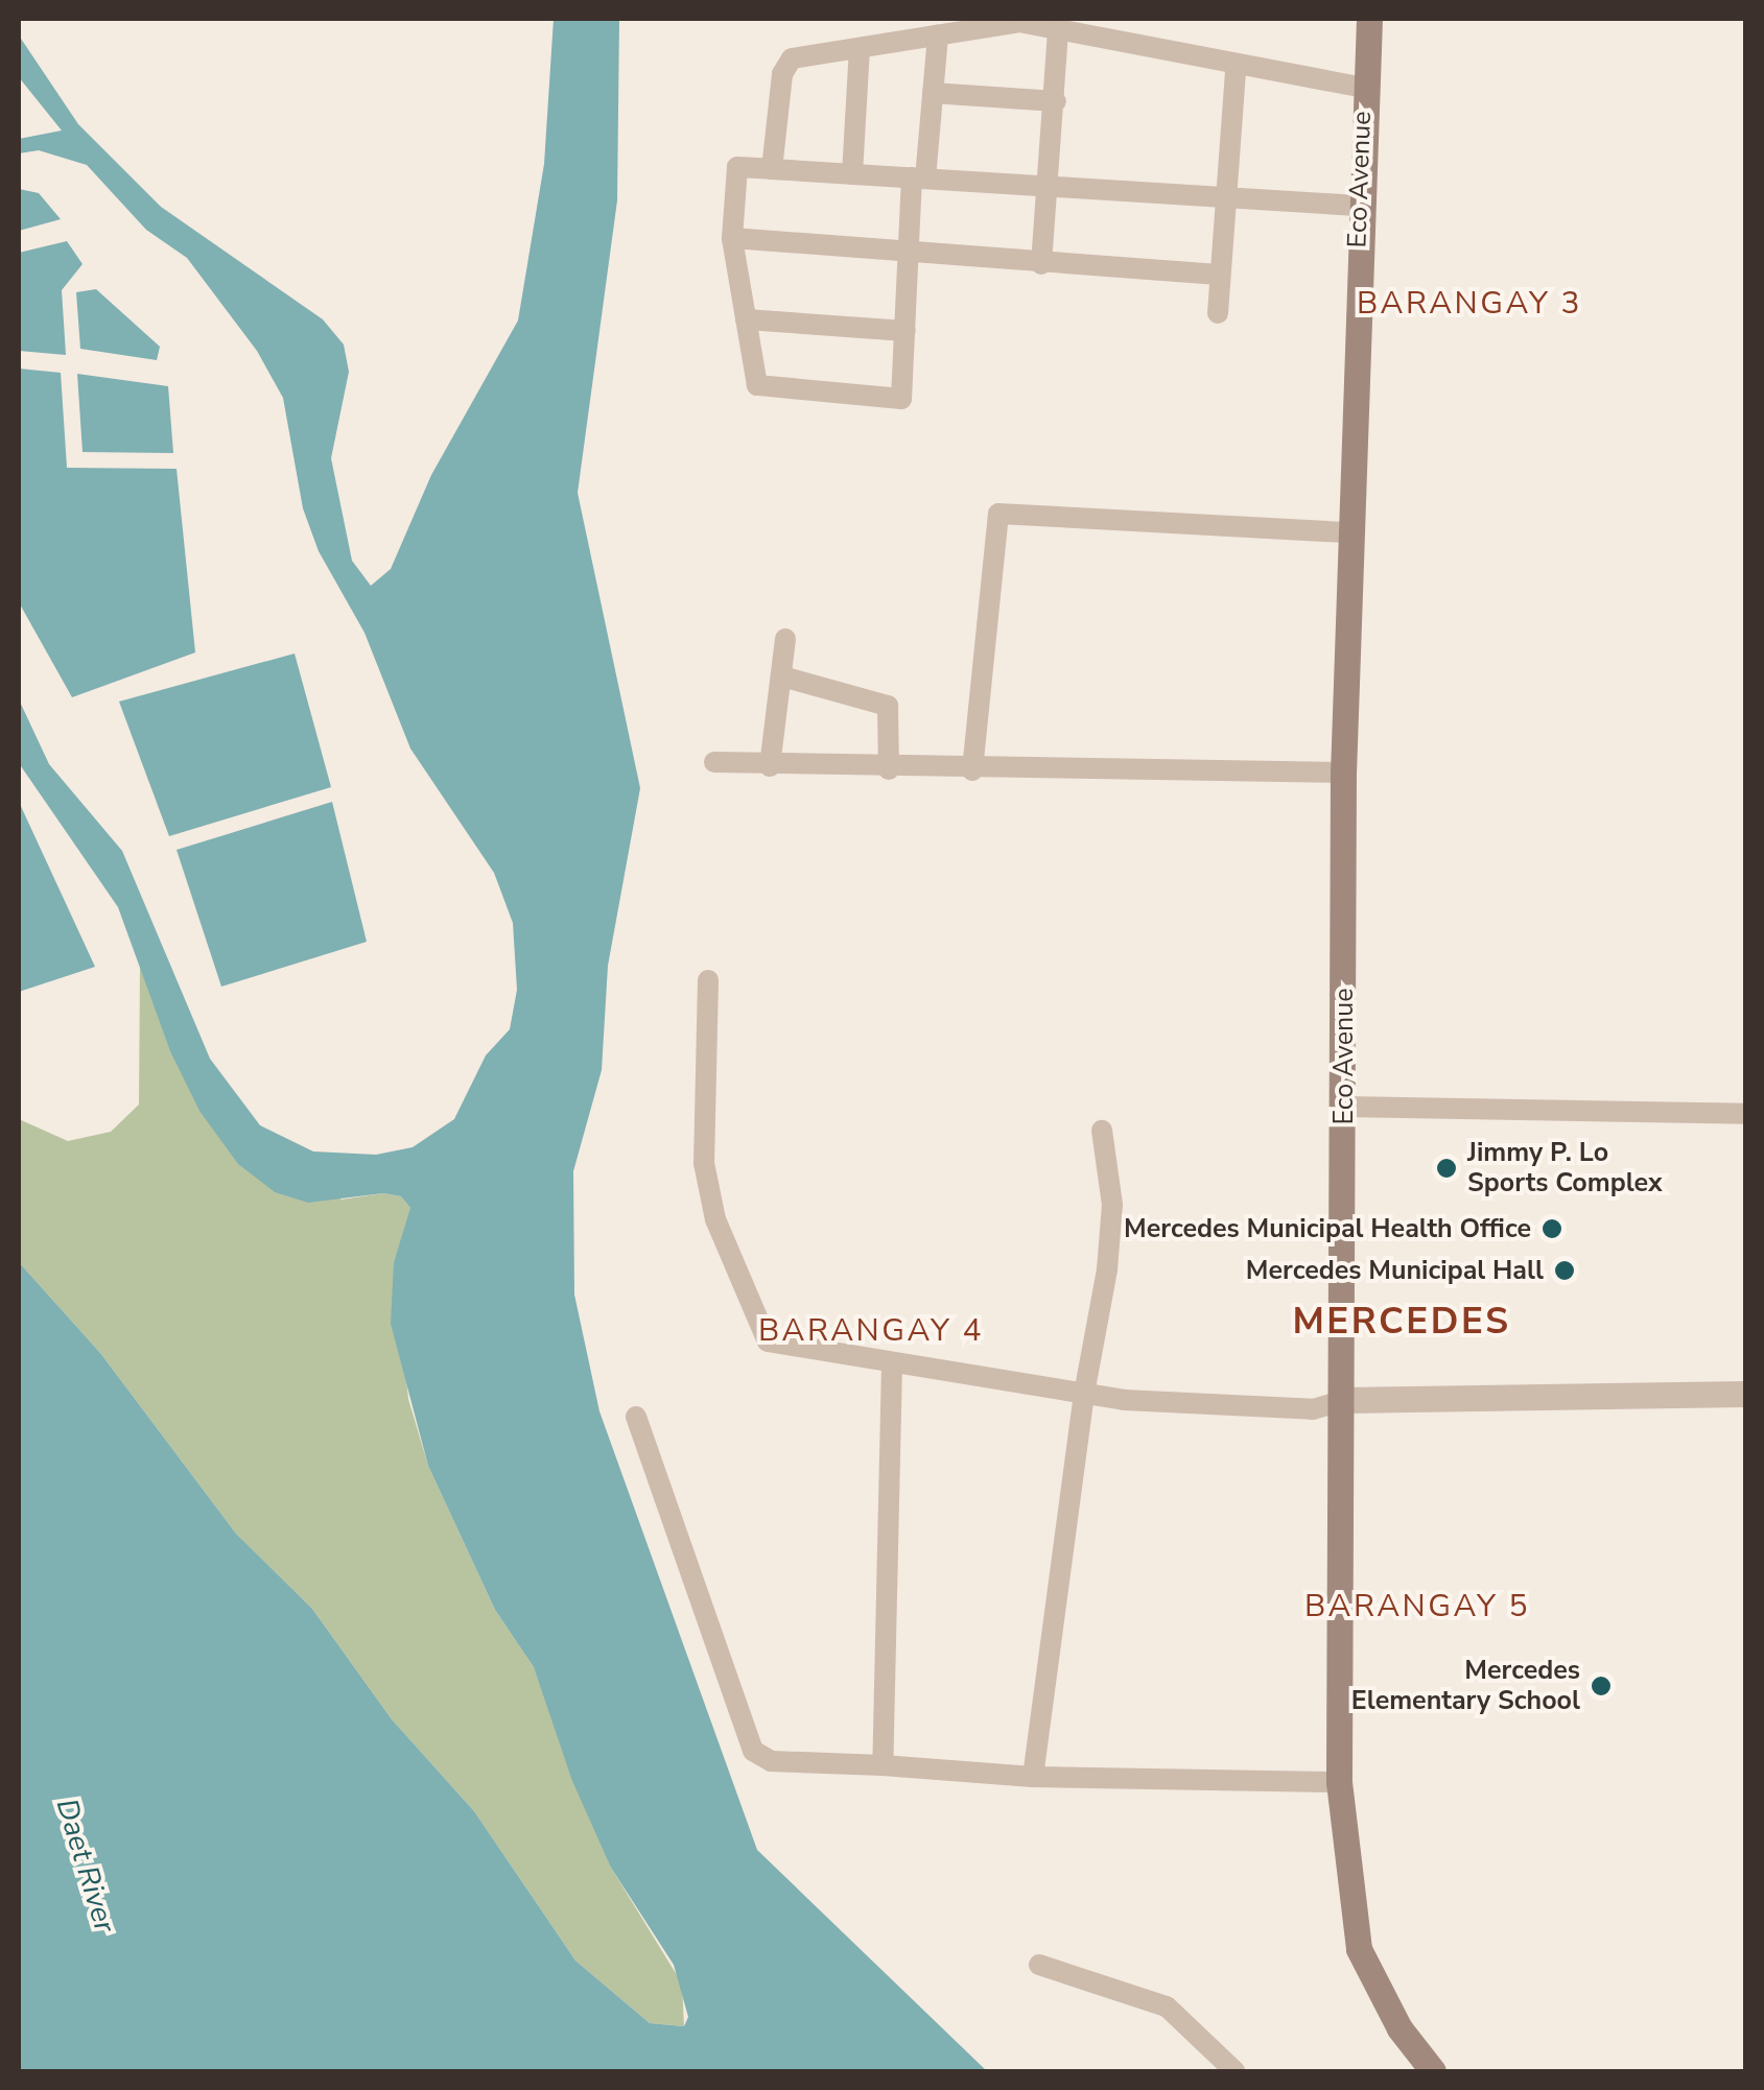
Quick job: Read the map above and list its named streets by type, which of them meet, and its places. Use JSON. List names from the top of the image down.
{
  "streets": {
    "main road": ["Eco Avenue"]
  },
  "districts": [
    "BARANGAY 3",
    "MERCEDES",
    "BARANGAY 4",
    "BARANGAY 5"
  ],
  "water": ["Daet River"],
  "places": [
    "Jimmy P. Lo Sports Complex",
    "Mercedes Municipal Health Office",
    "Mercedes Municipal Hall",
    "Mercedes Elementary School"
  ]
}
